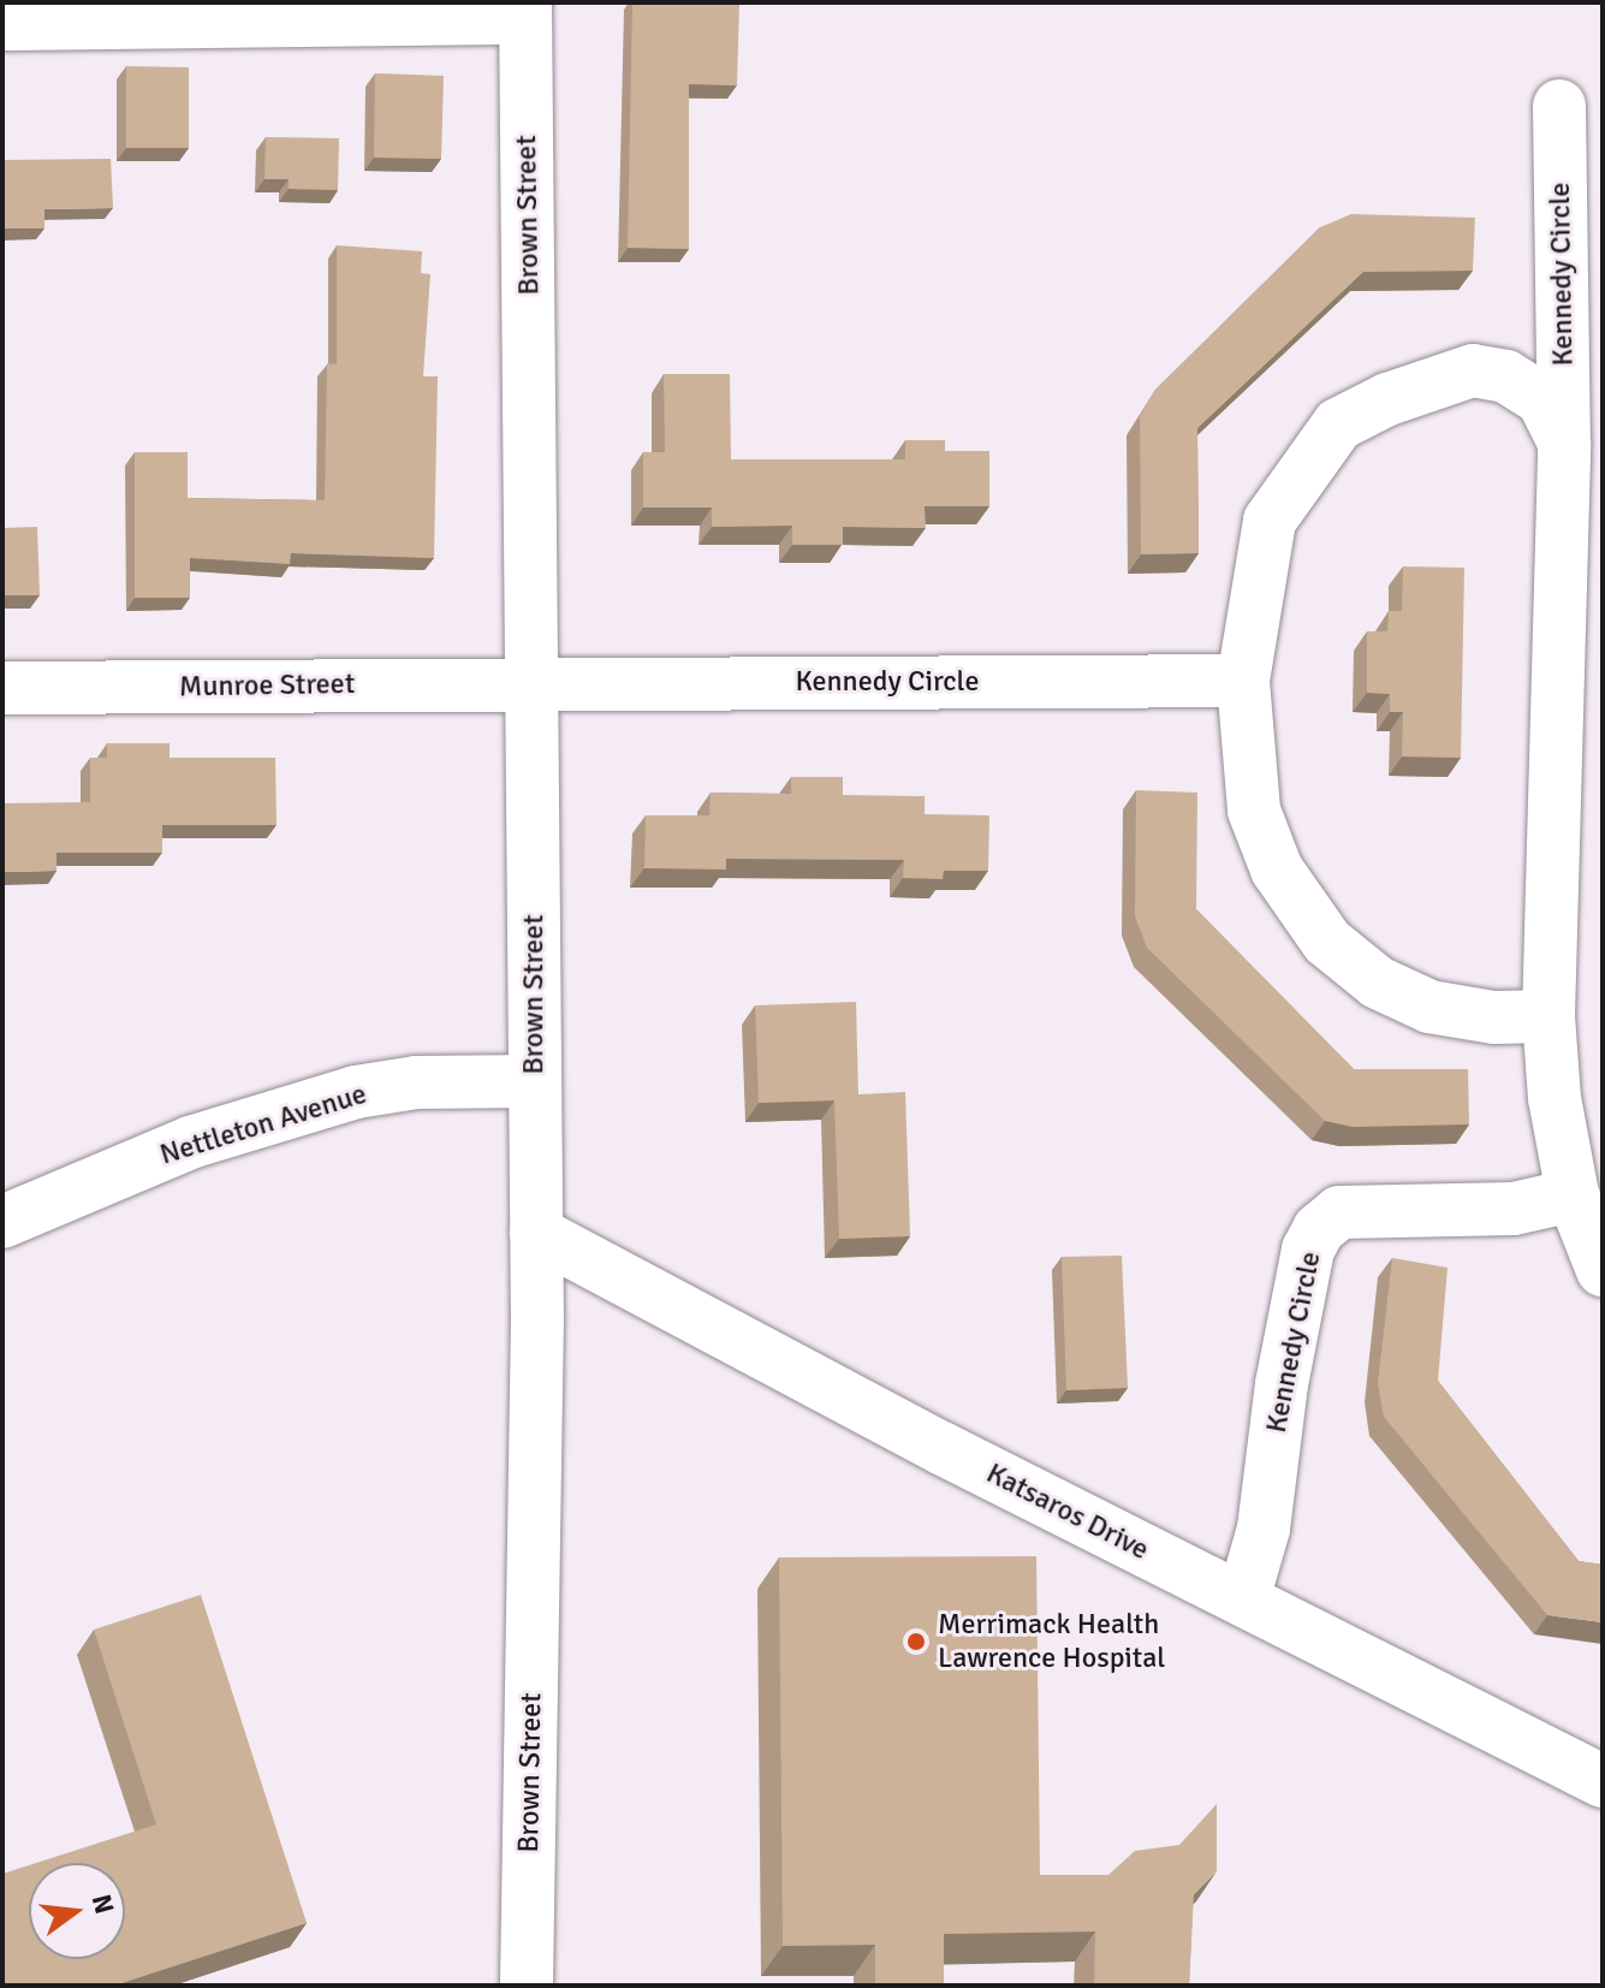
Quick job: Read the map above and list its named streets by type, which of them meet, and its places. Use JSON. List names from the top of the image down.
{
  "streets": {
    "street": [
      "Brown Street",
      "Kennedy Circle",
      "Munroe Street",
      "Nettleton Avenue",
      "Katsaros Drive"
    ]
  },
  "crossings": [
    ["Brown Street", "Kennedy Circle"],
    ["Brown Street", "Munroe Street"],
    ["Brown Street", "Nettleton Avenue"],
    ["Brown Street", "Katsaros Drive"],
    ["Kennedy Circle", "Munroe Street"],
    ["Kennedy Circle", "Katsaros Drive"]
  ],
  "places": ["Merrimack Health Lawrence Hospital"],
  "north": "right"
}
